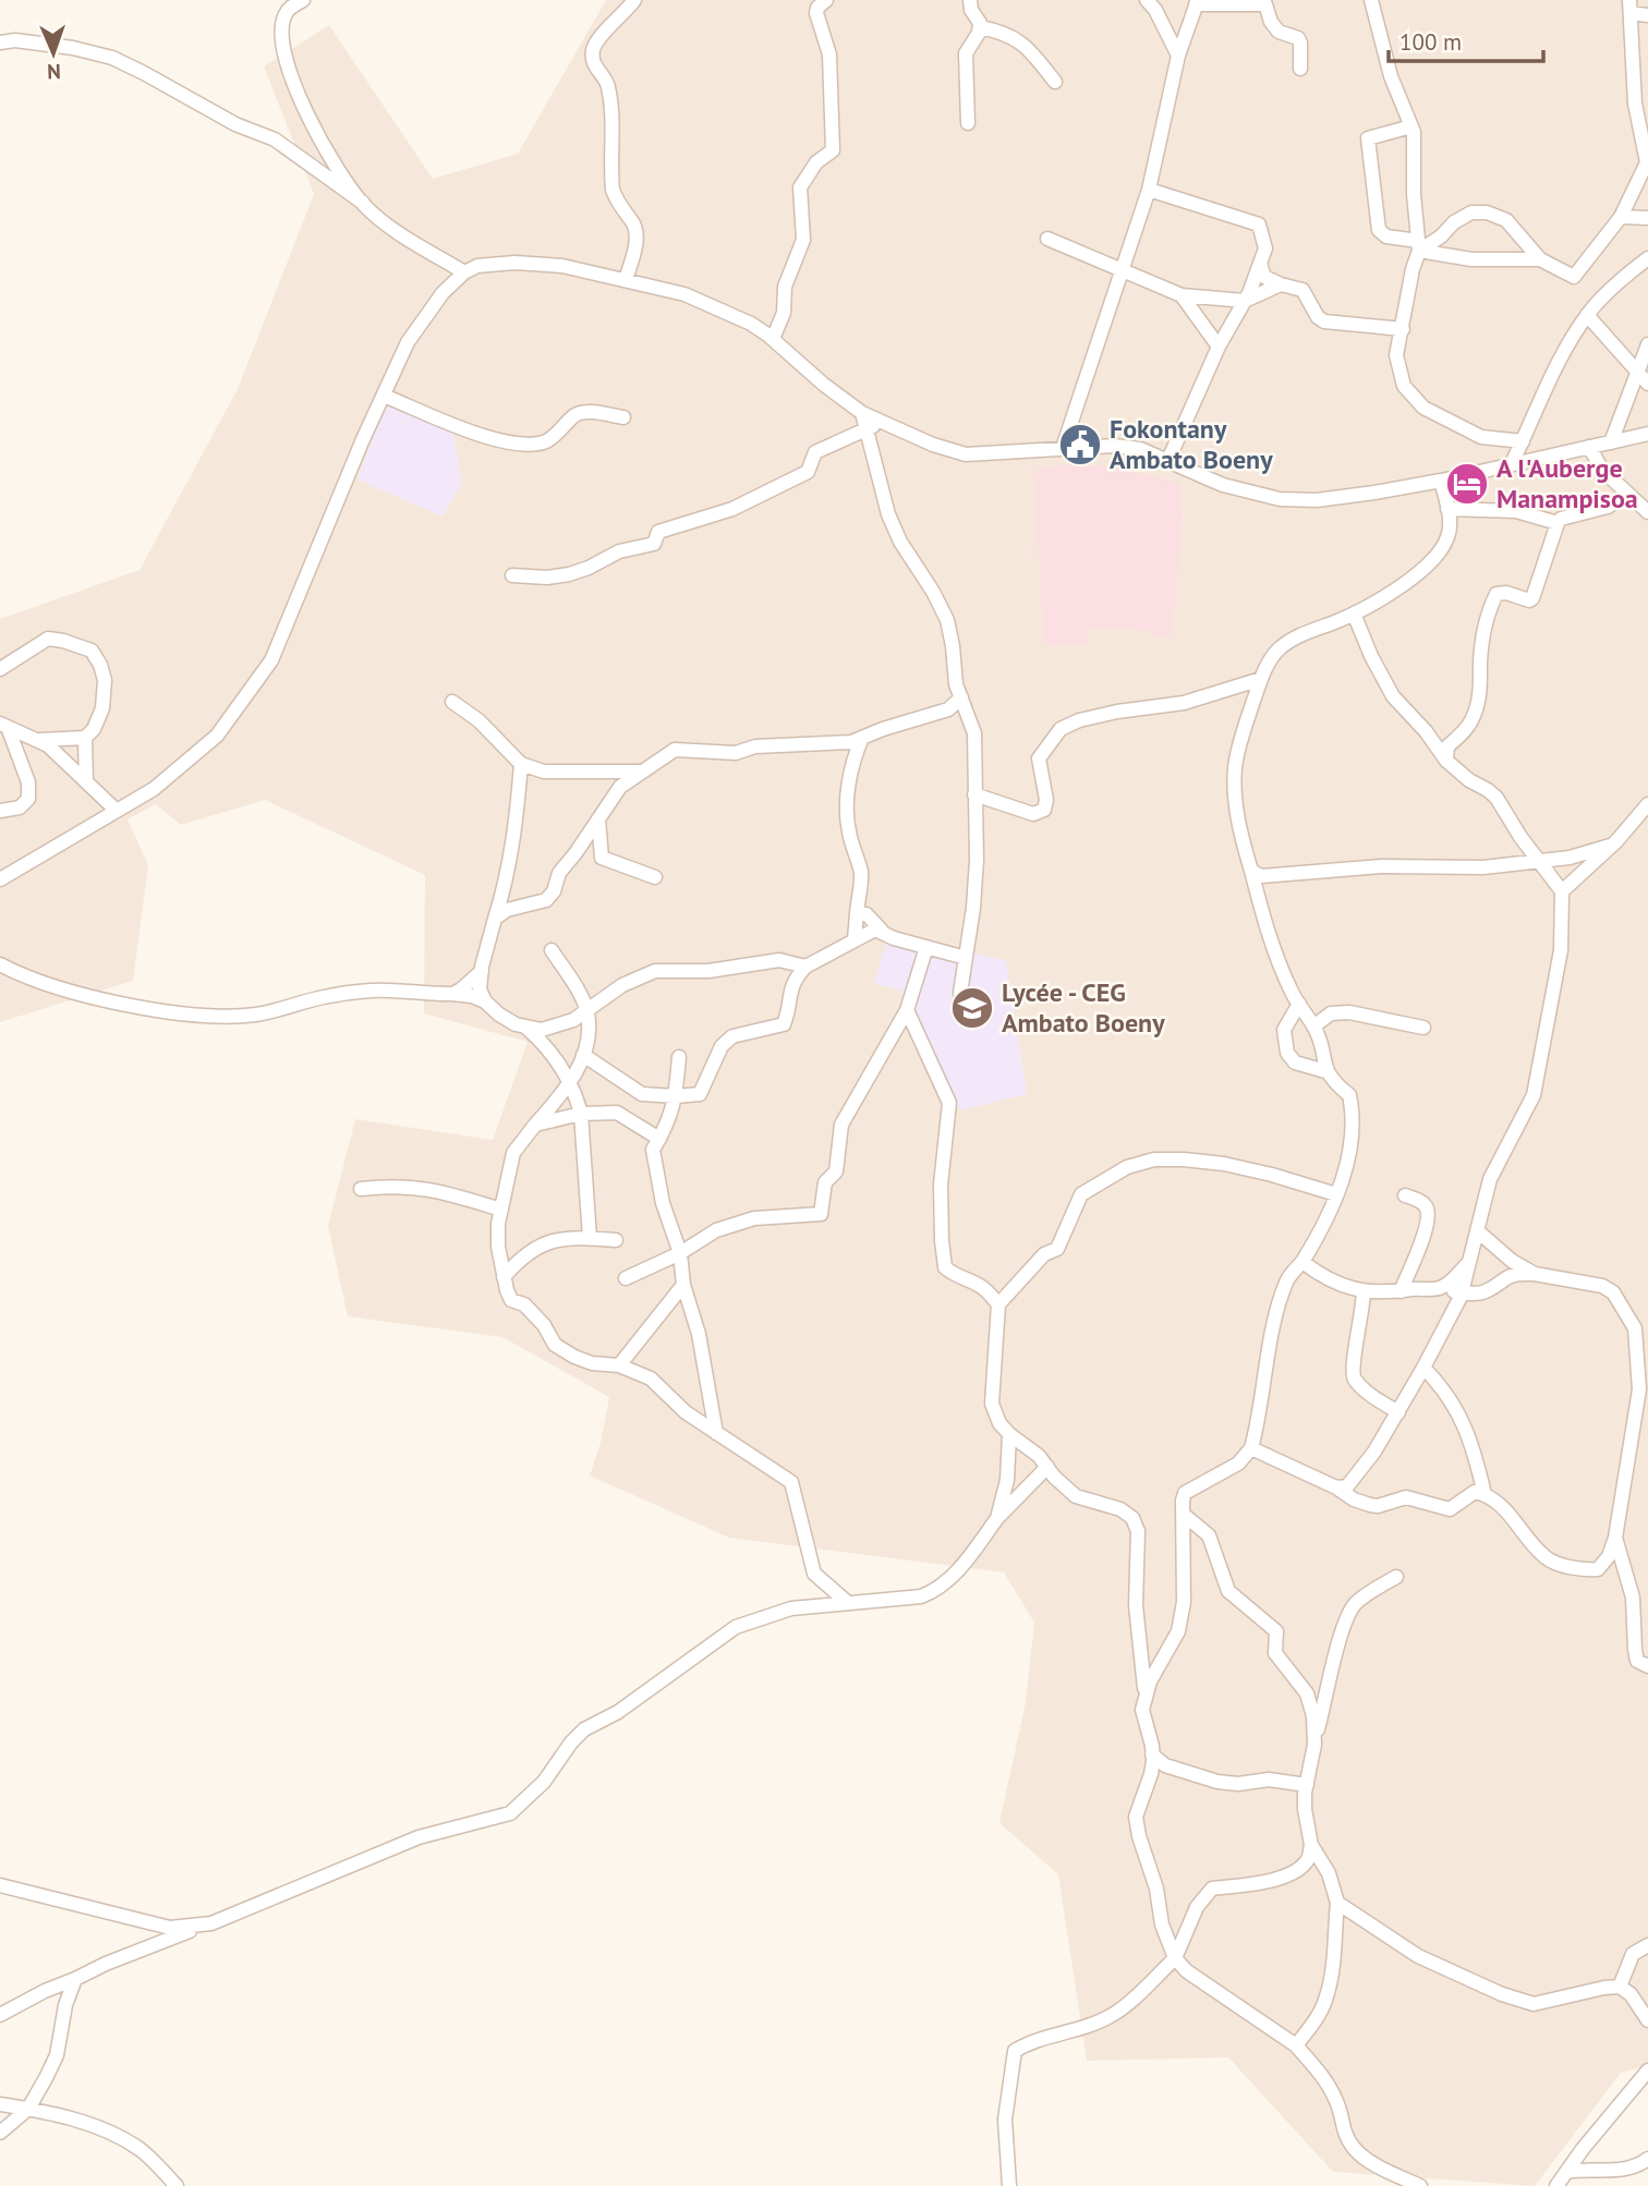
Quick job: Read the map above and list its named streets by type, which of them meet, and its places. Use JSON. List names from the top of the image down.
{
  "places": {
    "public building": ["Fokontany Ambato Boeny"],
    "hotel": ["A l'Auberge Manampisoa"],
    "school or university": ["Lycée - CEG Ambato Boeny"]
  },
  "scale_bar": "100 m",
  "north": "bottom"
}
